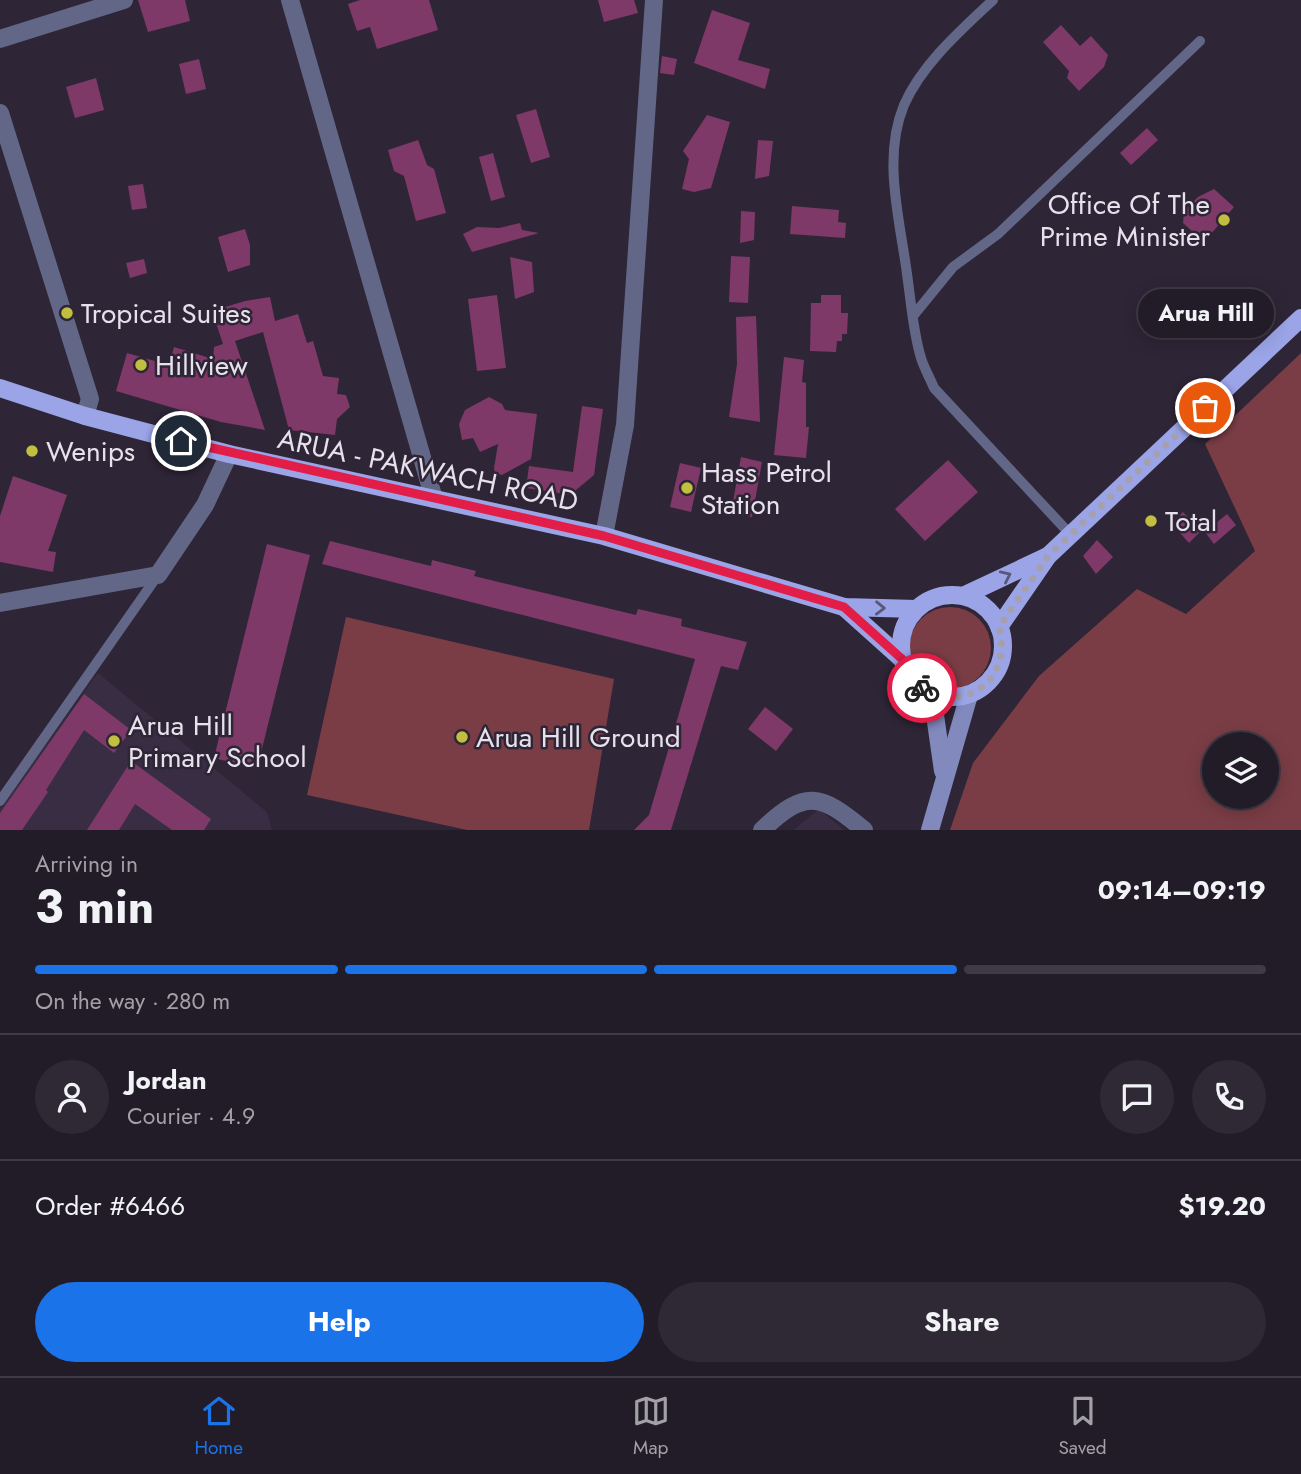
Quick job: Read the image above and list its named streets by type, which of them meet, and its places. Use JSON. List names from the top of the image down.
{
  "streets": {
    "main road": ["ARUA - PAKWACH ROAD"]
  },
  "places": [
    "Office Of The Prime Minister",
    "Tropical Suites",
    "Hillview",
    "Arua Hill",
    "Wenips",
    "Hass Petrol Station",
    "Total",
    "Arua Hill Ground",
    "Arua Hill Primary School"
  ],
  "page": {
    "bubble": "Arua Hill",
    "heading": ["3 min", "Arriving in", "09:14–09:19"],
    "panel": [
      "Jordan",
      "Courier · 4.9",
      "Order #6466",
      "$19.20"
    ],
    "bar": "On the way · 280 m",
    "buttons": ["Help", "Share"],
    "tabs": ["Home", "Map", "Saved"]
  }
}
